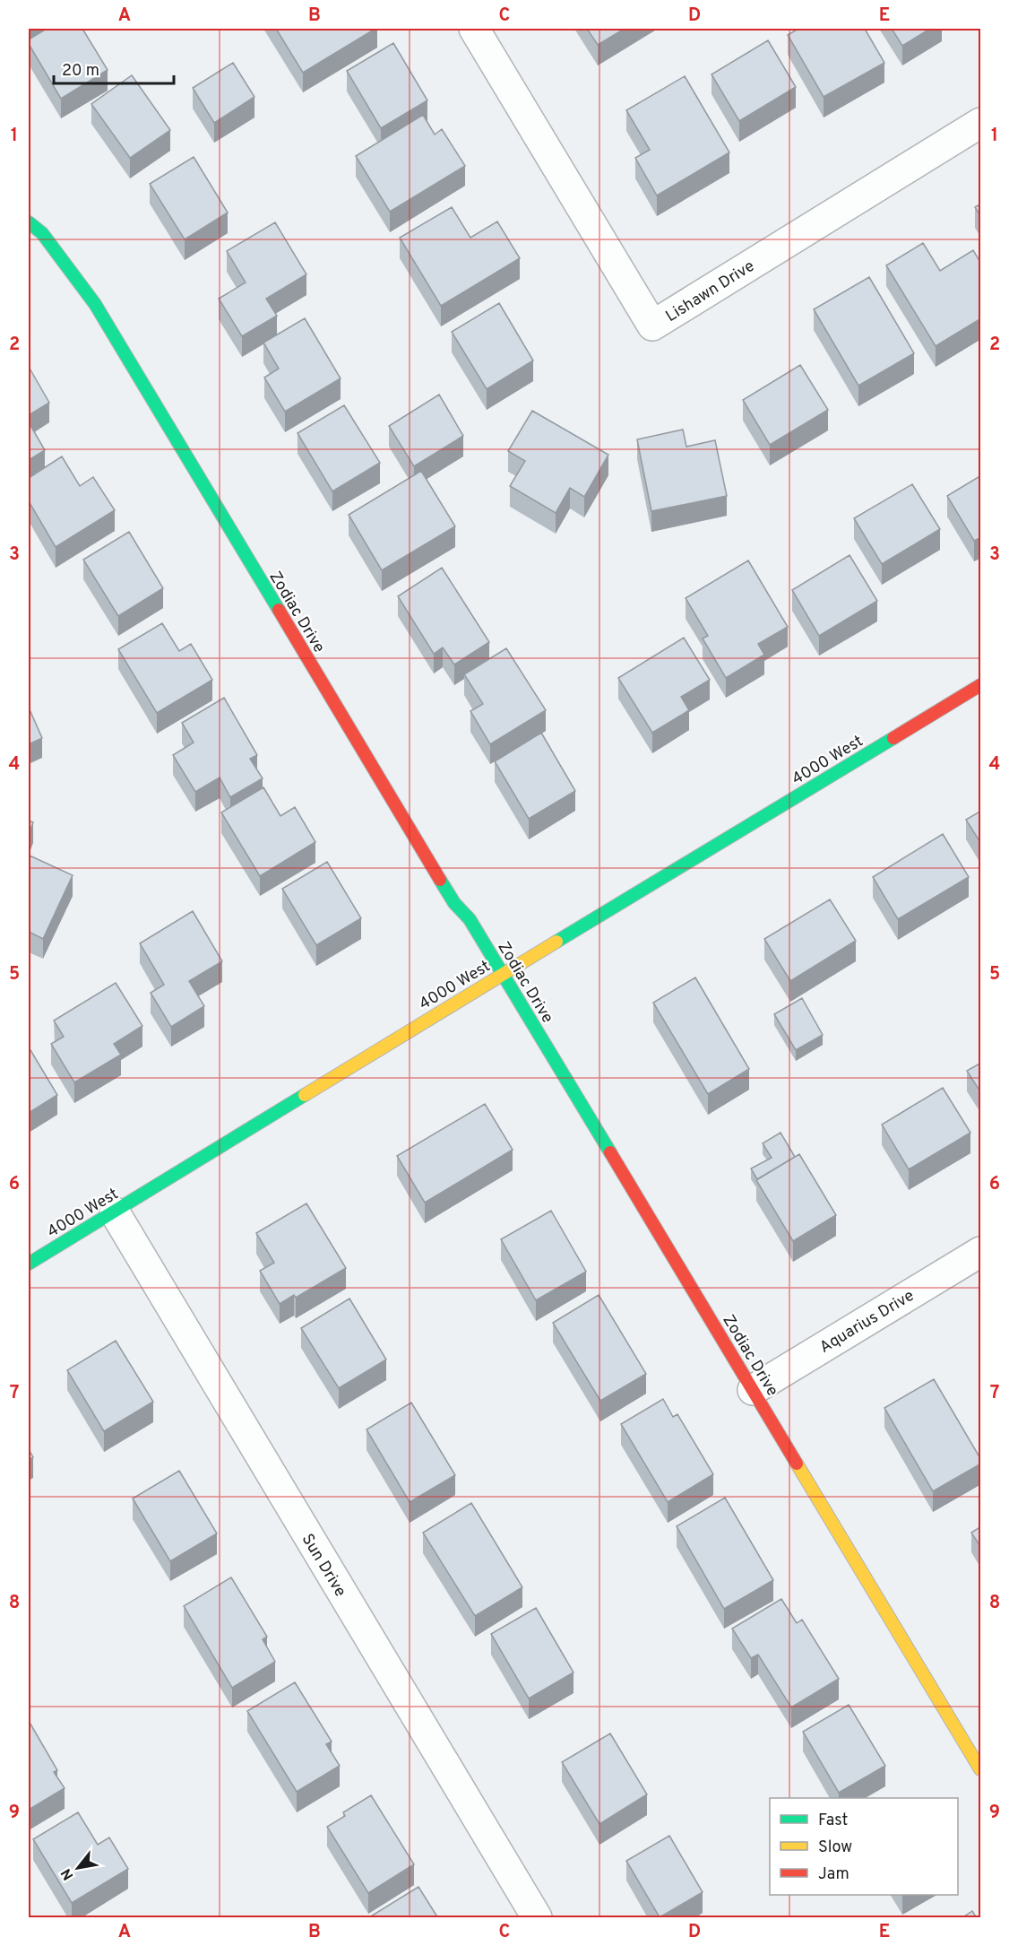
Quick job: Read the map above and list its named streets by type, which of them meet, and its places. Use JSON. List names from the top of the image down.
{
  "streets": {
    "street": [
      "Lishawn Drive",
      "Zodiac Drive",
      "4000 West",
      "Aquarius Drive",
      "Sun Drive"
    ]
  },
  "crossings": [
    ["Zodiac Drive", "4000 West"],
    ["Zodiac Drive", "Aquarius Drive"],
    ["4000 West", "Sun Drive"]
  ],
  "legend": ["Fast", "Slow", "Jam"],
  "scale_bar": "20 m",
  "north": "bottom left",
  "grid": {
    "columns": [
      "A",
      "B",
      "C",
      "D",
      "E"
    ],
    "rows": [
      "1",
      "2",
      "3",
      "4",
      "5",
      "6",
      "7",
      "8",
      "9"
    ]
  }
}
